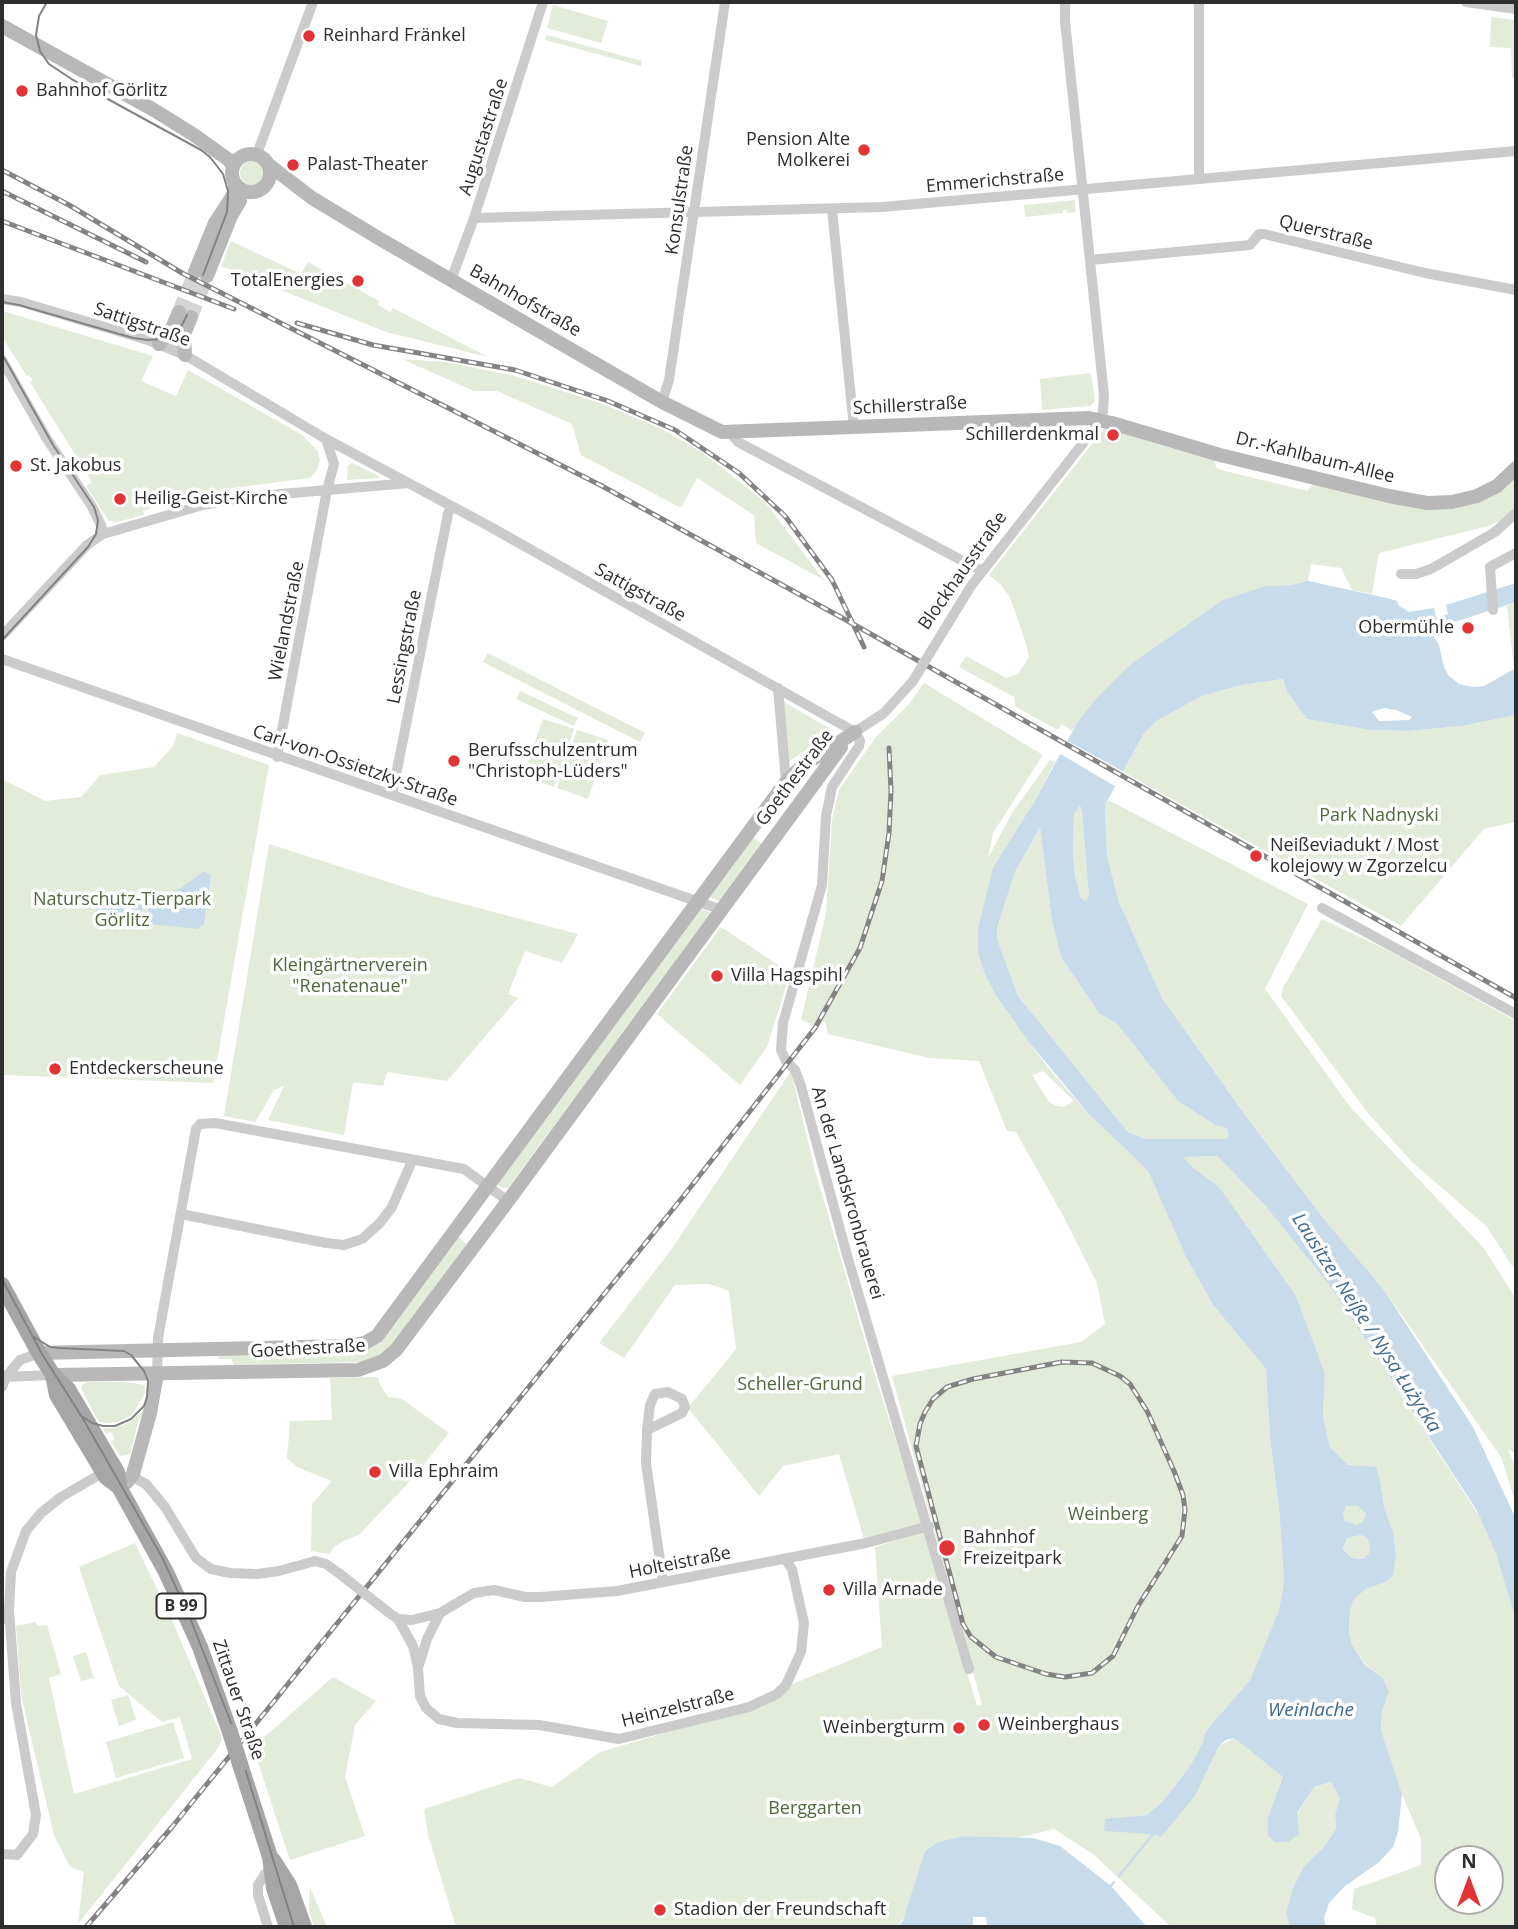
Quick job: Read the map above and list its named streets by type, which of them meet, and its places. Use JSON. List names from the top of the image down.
{
  "streets": {
    "main road": ["B 99", "Zittauer Straße"],
    "street": [
      "Augustastraße",
      "Emmerichstraße",
      "Konsulstraße",
      "Querstraße",
      "Bahnhofstraße",
      "Sattigstraße",
      "Schillerstraße",
      "Dr.-Kahlbaum-Allee",
      "Blockhausstraße",
      "Wielandstraße",
      "Lessingstraße",
      "Carl-von-Ossietzky-Straße",
      "Goethestraße",
      "An der Landskronbrauerei",
      "Holteistraße",
      "Heinzelstraße"
    ]
  },
  "crossings": [
    ["Augustastraße", "Emmerichstraße"],
    ["Augustastraße", "Bahnhofstraße"],
    ["Emmerichstraße", "Konsulstraße"],
    ["Konsulstraße", "Bahnhofstraße"],
    ["Bahnhofstraße", "Schillerstraße"],
    ["Bahnhofstraße", "Blockhausstraße"],
    ["Sattigstraße", "Blockhausstraße"],
    ["Sattigstraße", "Lessingstraße"],
    ["Sattigstraße", "Goethestraße"],
    ["Sattigstraße", "An der Landskronbrauerei"],
    ["Schillerstraße", "Dr.-Kahlbaum-Allee"],
    ["Schillerstraße", "Blockhausstraße"],
    ["Dr.-Kahlbaum-Allee", "Blockhausstraße"],
    ["Blockhausstraße", "Goethestraße"],
    ["Blockhausstraße", "An der Landskronbrauerei"],
    ["Wielandstraße", "Carl-von-Ossietzky-Straße"],
    ["Lessingstraße", "Carl-von-Ossietzky-Straße"],
    ["Carl-von-Ossietzky-Straße", "Goethestraße"],
    ["Goethestraße", "An der Landskronbrauerei"],
    ["Goethestraße", "Zittauer Straße"],
    ["An der Landskronbrauerei", "Holteistraße"],
    ["Holteistraße", "Heinzelstraße"],
    ["Zittauer Straße", "Heinzelstraße"]
  ],
  "water": ["Lausitzer Neiße / Nysa Łużycka", "Weinlache"],
  "parks": [
    "Park Nadnyski",
    "Naturschutz-Tierpark Görlitz",
    "Kleingärtnerverein \"Renatenaue\"",
    "Scheller-Grund",
    "Weinberg",
    "Berggarten"
  ],
  "places": [
    "Reinhard Fränkel",
    "Bahnhof Görlitz",
    "Pension Alte Molkerei",
    "Palast-Theater",
    "TotalEnergies",
    "Schillerdenkmal",
    "St. Jakobus",
    "Heilig-Geist-Kirche",
    "Obermühle",
    "Berufsschulzentrum \"Christoph-Lüders\"",
    "Neißeviadukt / Most kolejowy w Zgorzelcu",
    "Villa Hagspihl",
    "Entdeckerscheune",
    "Villa Ephraim",
    "Bahnhof Freizeitpark",
    "Villa Arnade",
    "Weinberghaus",
    "Weinbergturm",
    "Stadion der Freundschaft"
  ],
  "north": "top"
}
